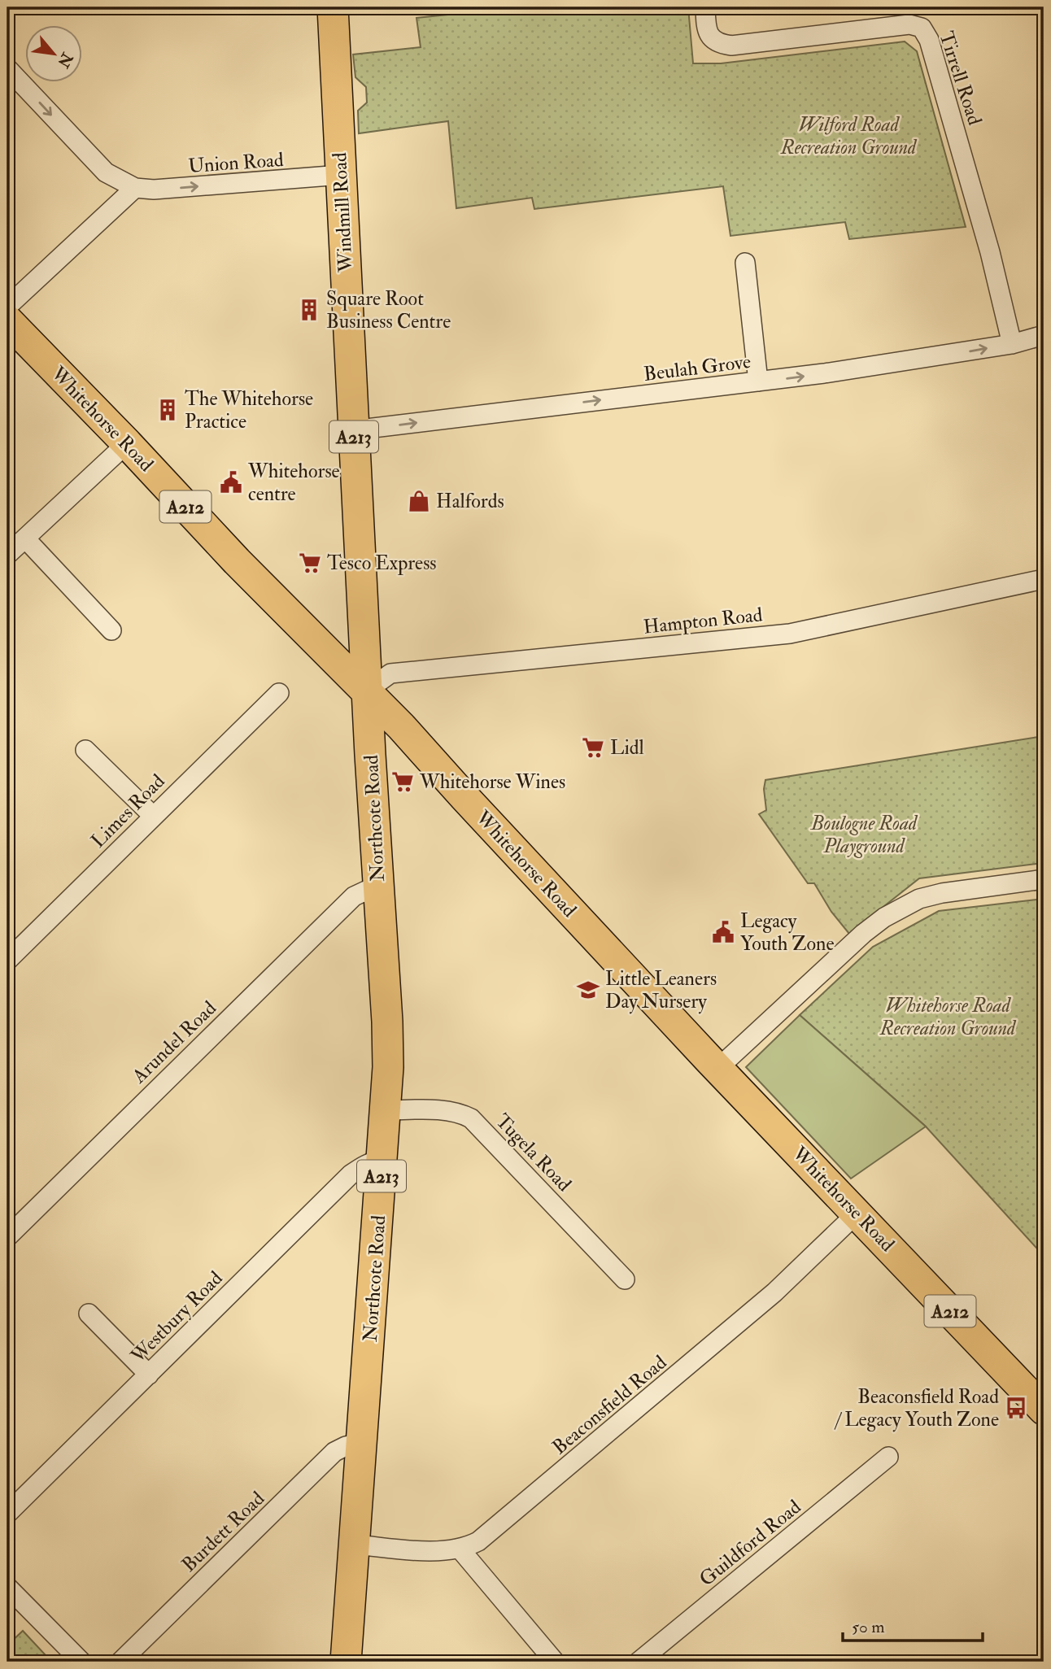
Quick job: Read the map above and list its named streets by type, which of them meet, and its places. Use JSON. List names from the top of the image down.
{
  "streets": {
    "main road": [
      "Windmill Road",
      "Whitehorse Road",
      "A213",
      "A212",
      "Northcote Road"
    ],
    "street": [
      "Tirrell Road",
      "Union Road",
      "Beulah Grove",
      "Hampton Road",
      "Limes Road",
      "Arundel Road",
      "Tugela Road",
      "Westbury Road",
      "Beaconsfield Road",
      "Burdett Road",
      "Guildford Road"
    ]
  },
  "crossings": [
    ["Tirrell Road", "Beulah Grove"],
    ["Union Road", "Windmill Road"],
    ["Windmill Road", "Beulah Grove"],
    ["Windmill Road", "Whitehorse Road"],
    ["Windmill Road", "Hampton Road"],
    ["Windmill Road", "Northcote Road"],
    ["Whitehorse Road", "Hampton Road"],
    ["Whitehorse Road", "Northcote Road"],
    ["Whitehorse Road", "Beaconsfield Road"],
    ["Hampton Road", "Northcote Road"],
    ["Northcote Road", "Arundel Road"],
    ["Northcote Road", "Tugela Road"],
    ["Northcote Road", "Westbury Road"],
    ["Northcote Road", "Beaconsfield Road"],
    ["Northcote Road", "Burdett Road"]
  ],
  "one_way": ["Union Road", "Beulah Grove"],
  "parks": ["Wilford Road Recreation Ground", "Boulogne Road Playground", "Whitehorse Road Recreation Ground"],
  "places": {
    "building": ["Square Root Business Centre", "The Whitehorse Practice"],
    "public building": ["Whitehorse centre", "Legacy Youth Zone"],
    "shop": ["Halfords"],
    "supermarket": ["Tesco Express", "Lidl", "Whitehorse Wines"],
    "school or university": ["Little Leaners Day Nursery"],
    "bus stop": ["Beaconsfield Road / Legacy Youth Zone"]
  },
  "scale_bar": "50 m",
  "north": "bottom right"
}
